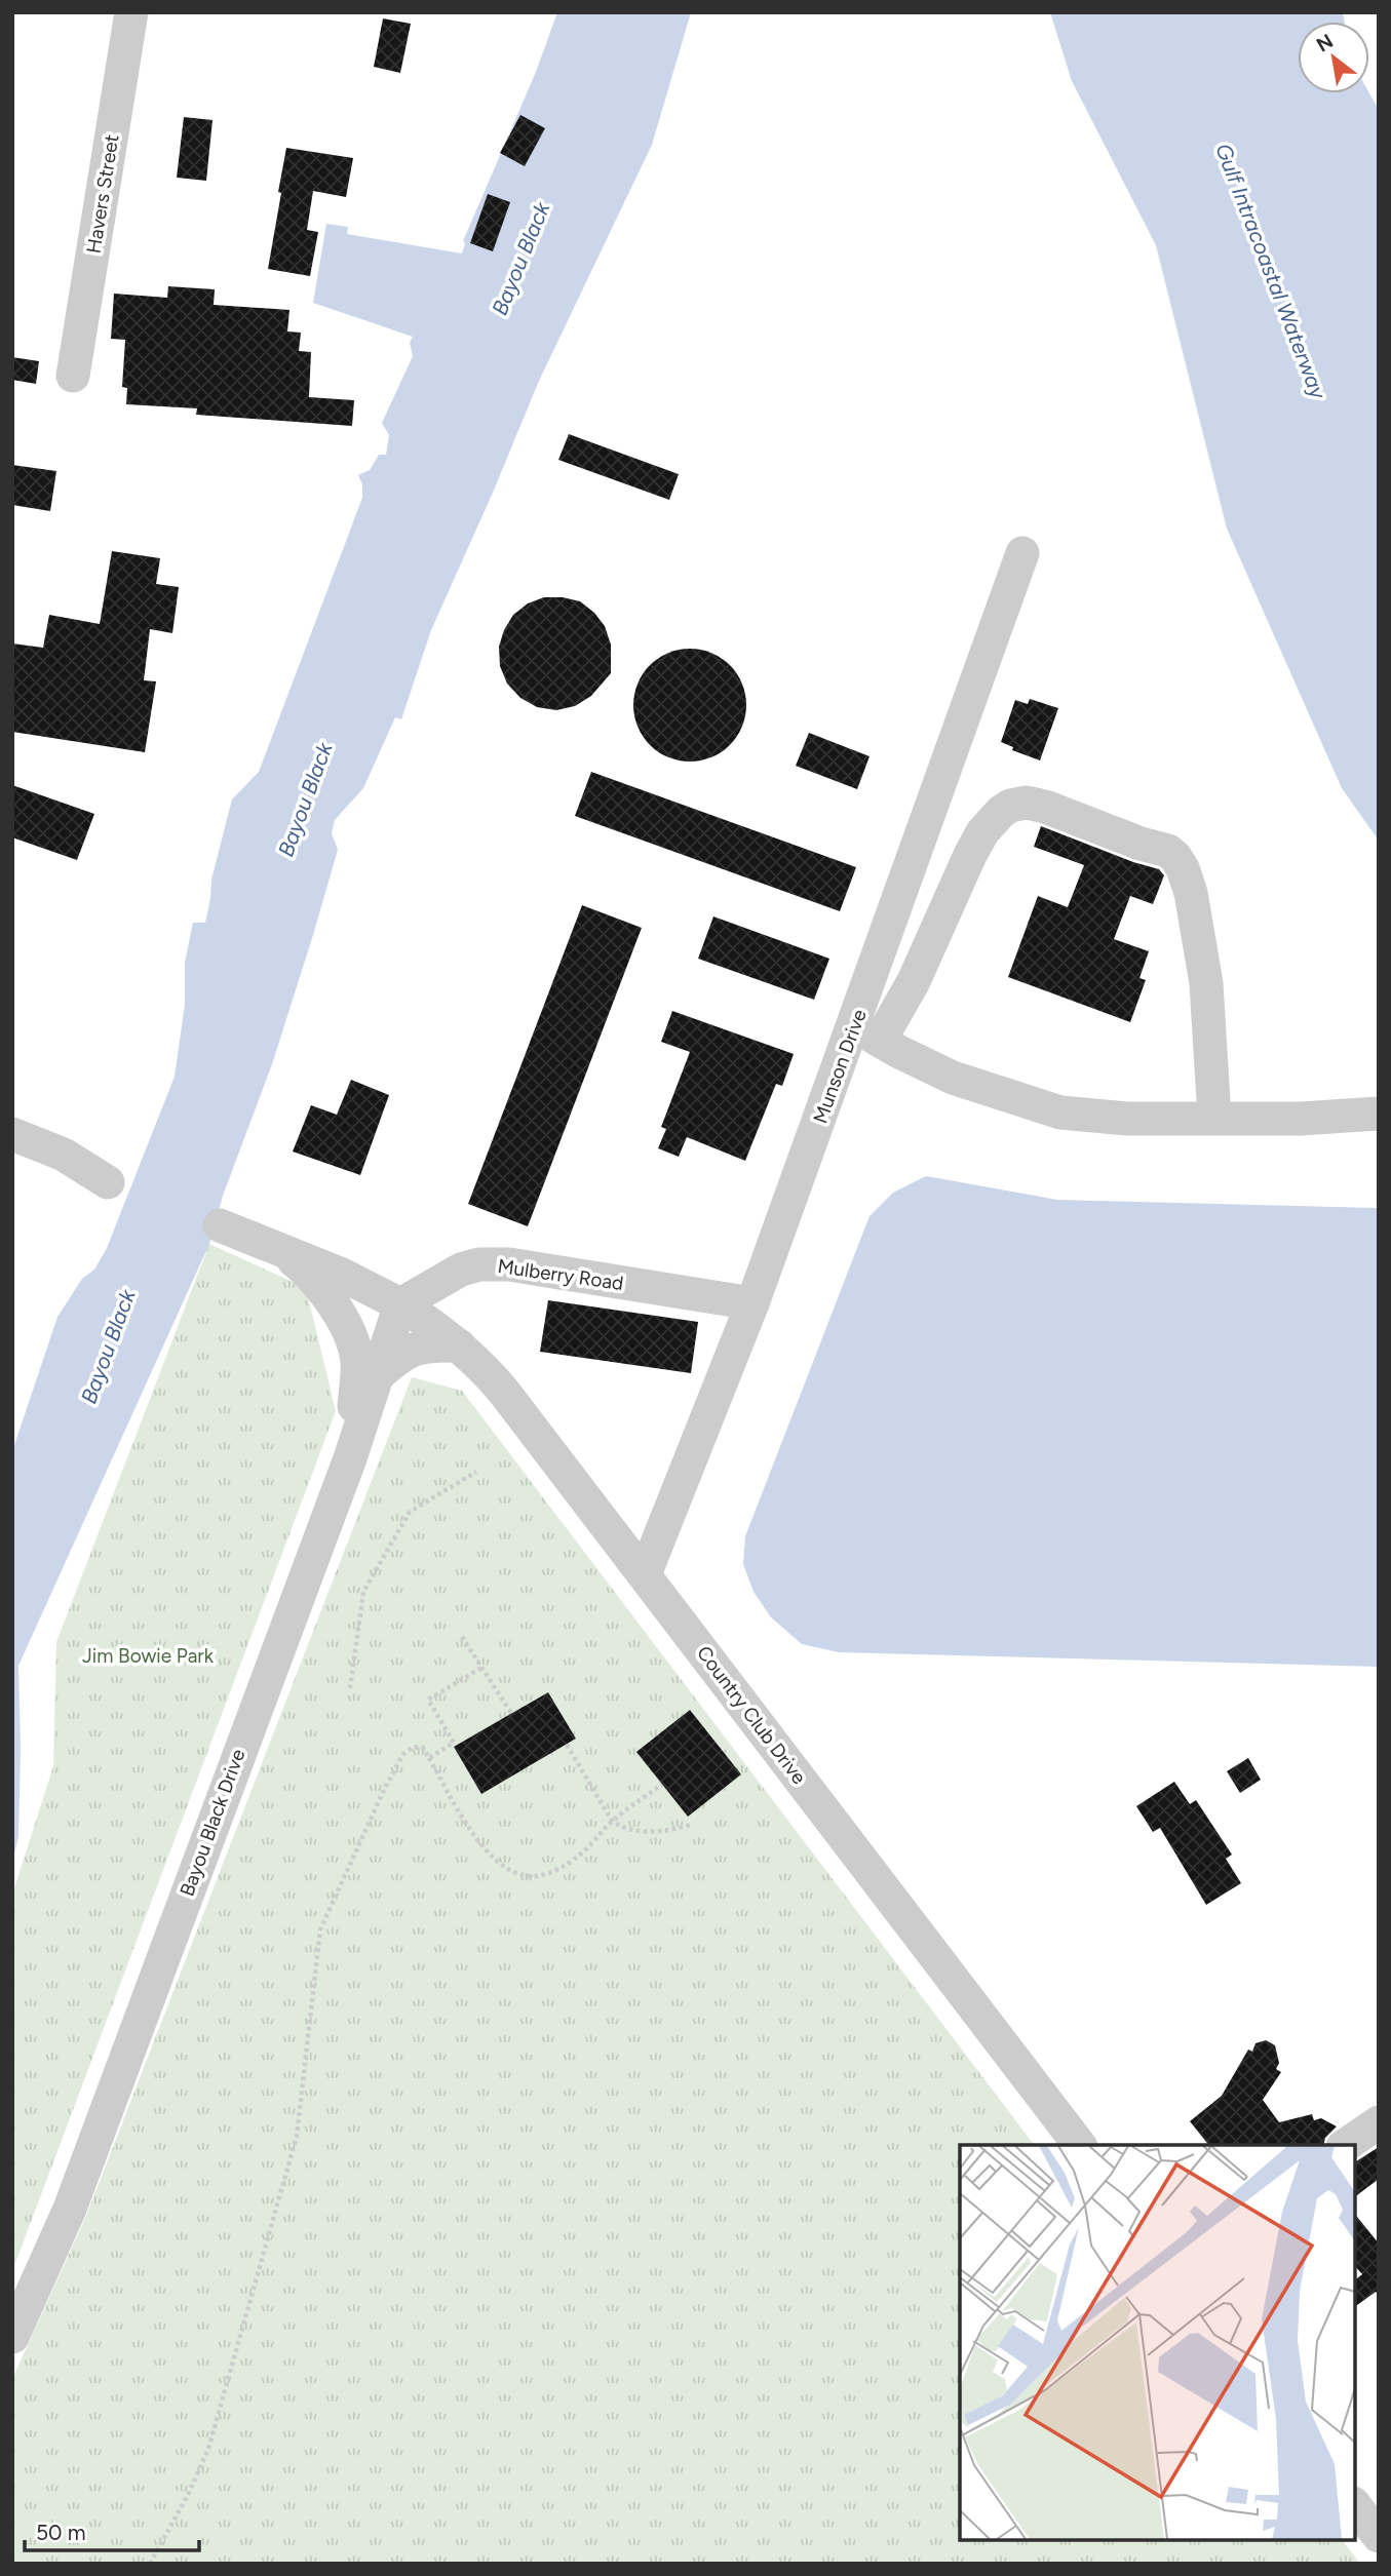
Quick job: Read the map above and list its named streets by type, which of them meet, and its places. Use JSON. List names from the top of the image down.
{
  "streets": {
    "street": [
      "Havers Street",
      "Munson Drive",
      "Mulberry Road",
      "Country Club Drive",
      "Bayou Black Drive"
    ]
  },
  "crossings": [
    ["Munson Drive", "Mulberry Road"],
    ["Munson Drive", "Country Club Drive"],
    ["Mulberry Road", "Country Club Drive"],
    ["Mulberry Road", "Bayou Black Drive"],
    ["Country Club Drive", "Bayou Black Drive"]
  ],
  "water": ["Bayou Black", "Gulf Intracoastal Waterway"],
  "parks": ["Jim Bowie Park"],
  "scale_bar": "50 m",
  "north": "top left"
}
